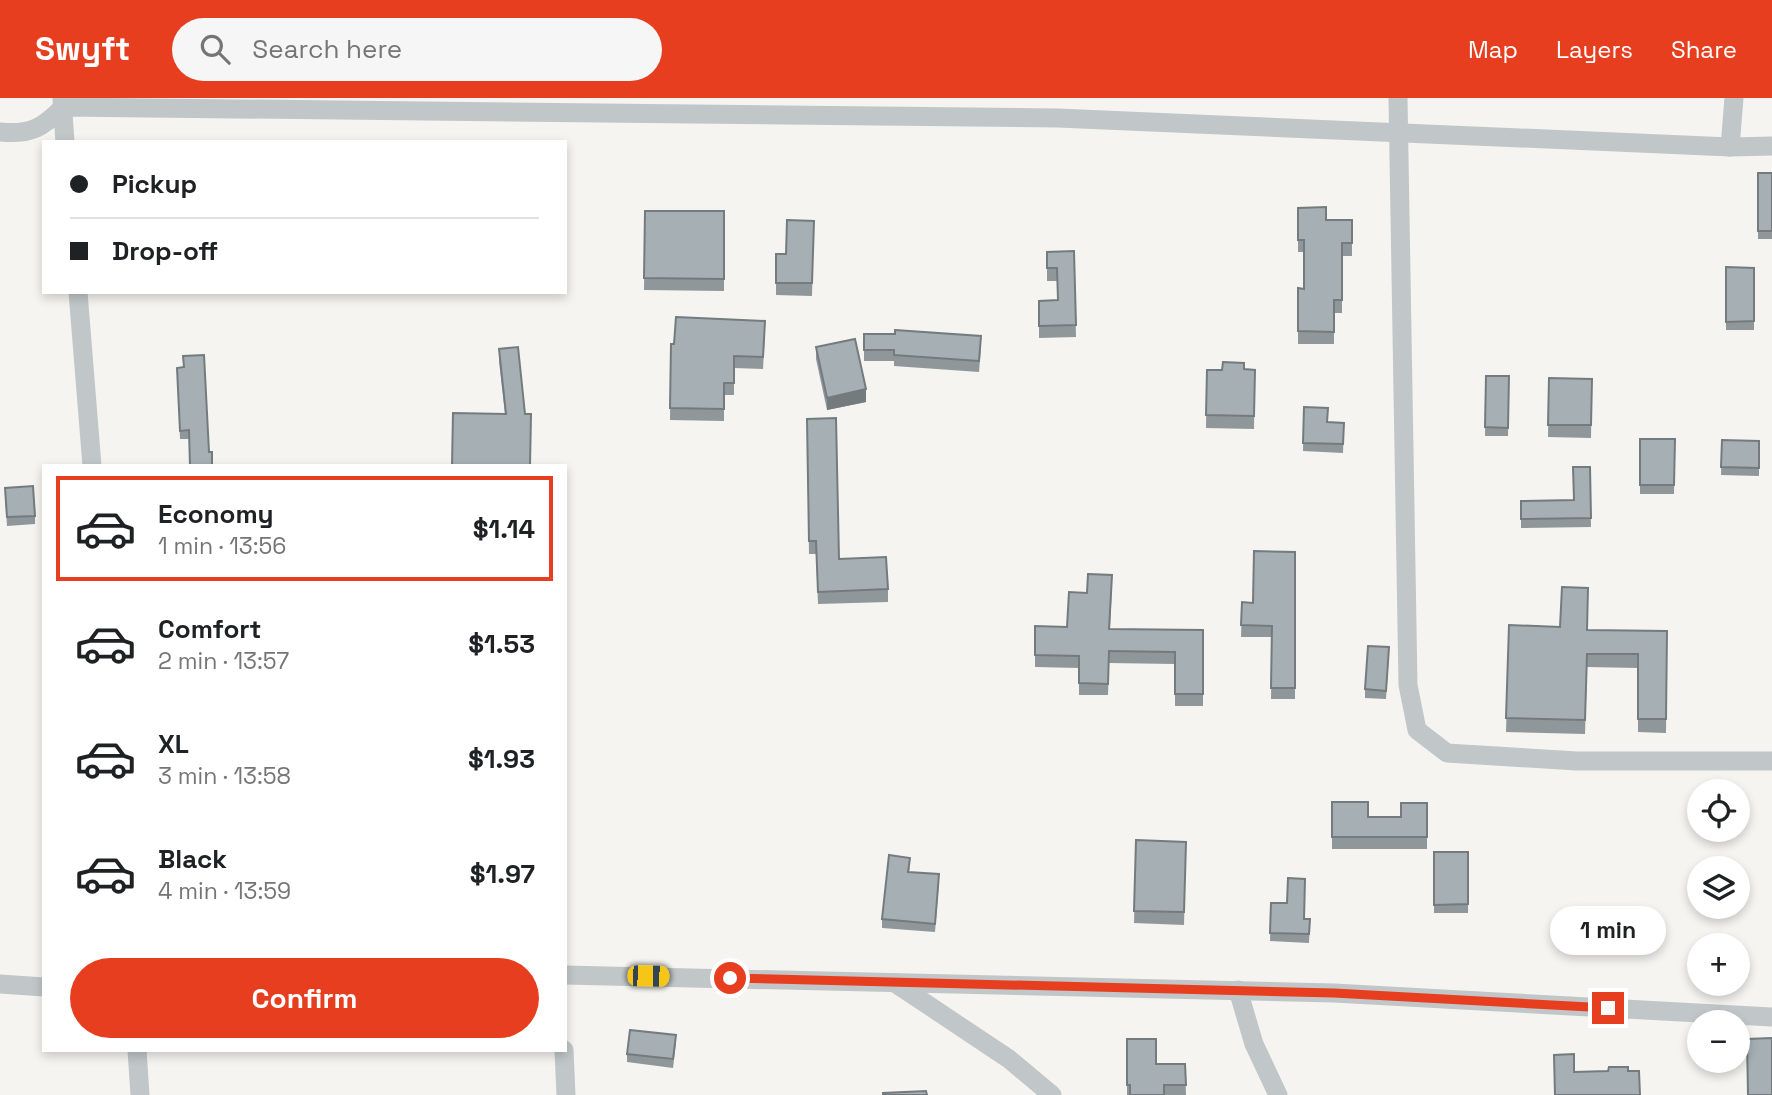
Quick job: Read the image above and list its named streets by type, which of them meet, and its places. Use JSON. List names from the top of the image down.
{
  "page": {
    "header": "Swyft",
    "search": "Search here",
    "nav": ["Map", "Layers", "Share"],
    "banner": ["Pickup", "Drop-off"],
    "list": [
      {
        "name": "Economy",
        "note": "1 min · 13:56",
        "value": "$1.14"
      },
      {
        "name": "Comfort",
        "note": "2 min · 13:57",
        "value": "$1.53"
      },
      {
        "name": "XL",
        "note": "3 min · 13:58",
        "value": "$1.93"
      },
      {
        "name": "Black",
        "note": "4 min · 13:59",
        "value": "$1.97"
      }
    ],
    "map_buttons": ["+", "−"],
    "bubble": "1 min",
    "buttons": "Confirm"
  }
}
